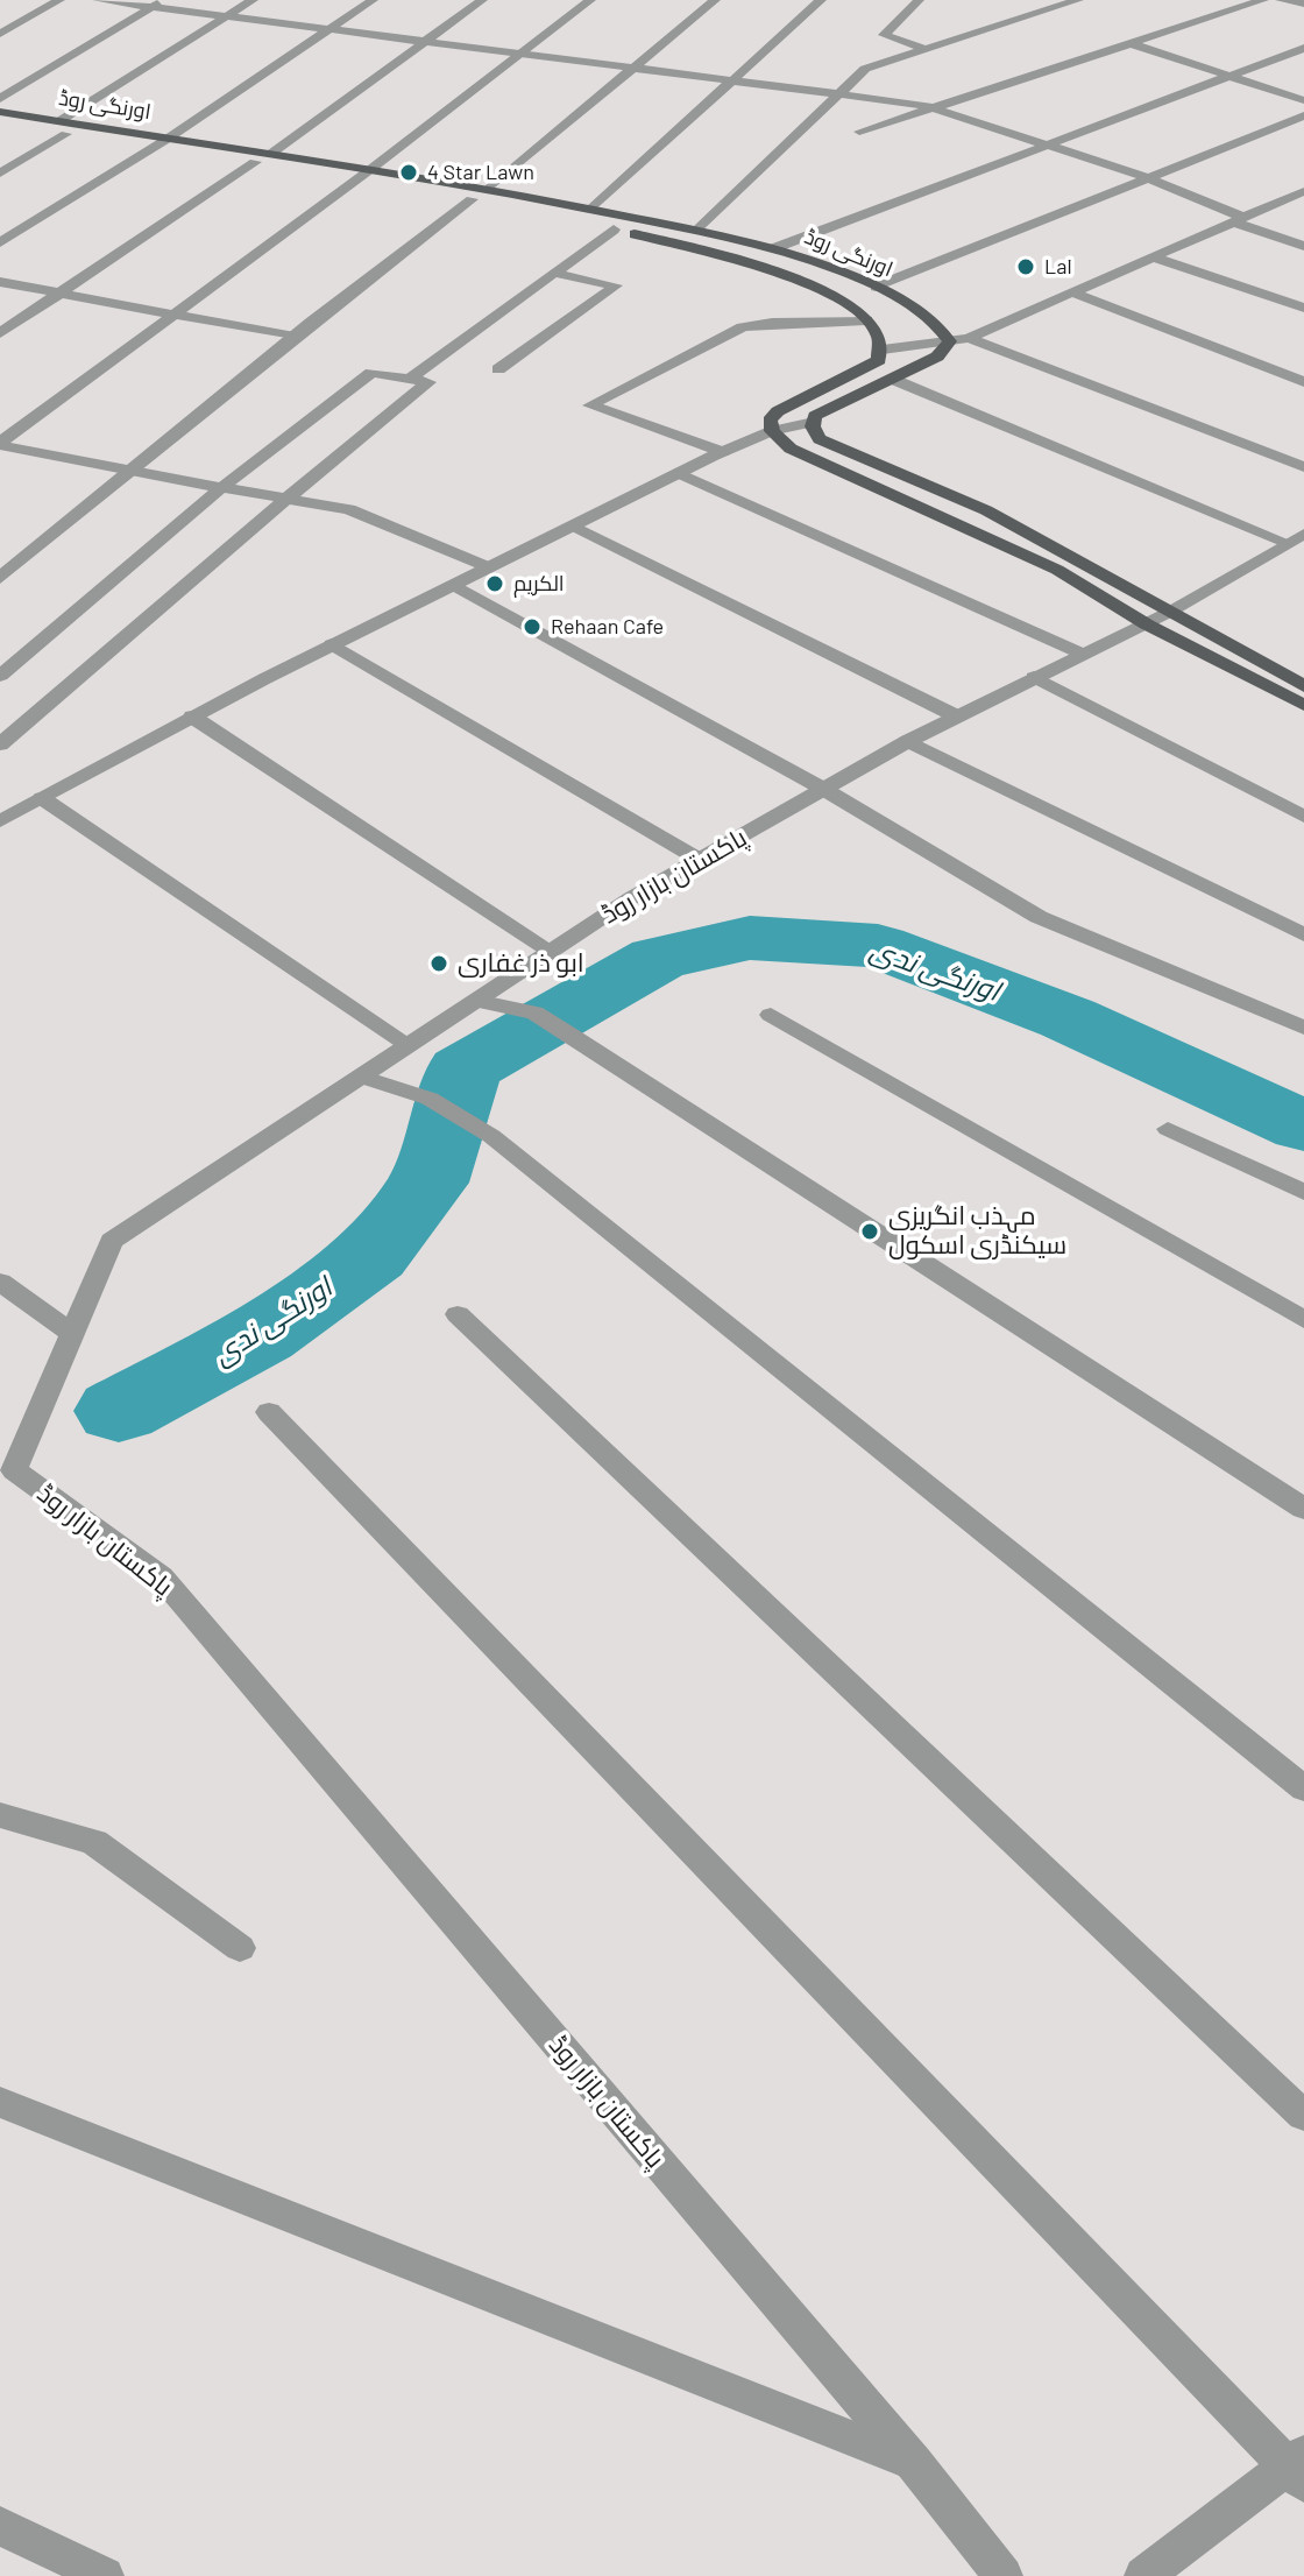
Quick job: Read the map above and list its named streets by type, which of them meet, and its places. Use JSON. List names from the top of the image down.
{
  "streets": {
    "main road": ["اورنگی روڈ"],
    "street": ["پاکستان بازار روڈ"]
  },
  "water": ["اورنگی ندی"],
  "places": [
    "4 Star Lawn",
    "Lal",
    "الکریم",
    "Rehaan Cafe",
    "ابو ذر غفاری",
    "مہذب انگریزی سیکنڈری اسکول"
  ]
}
